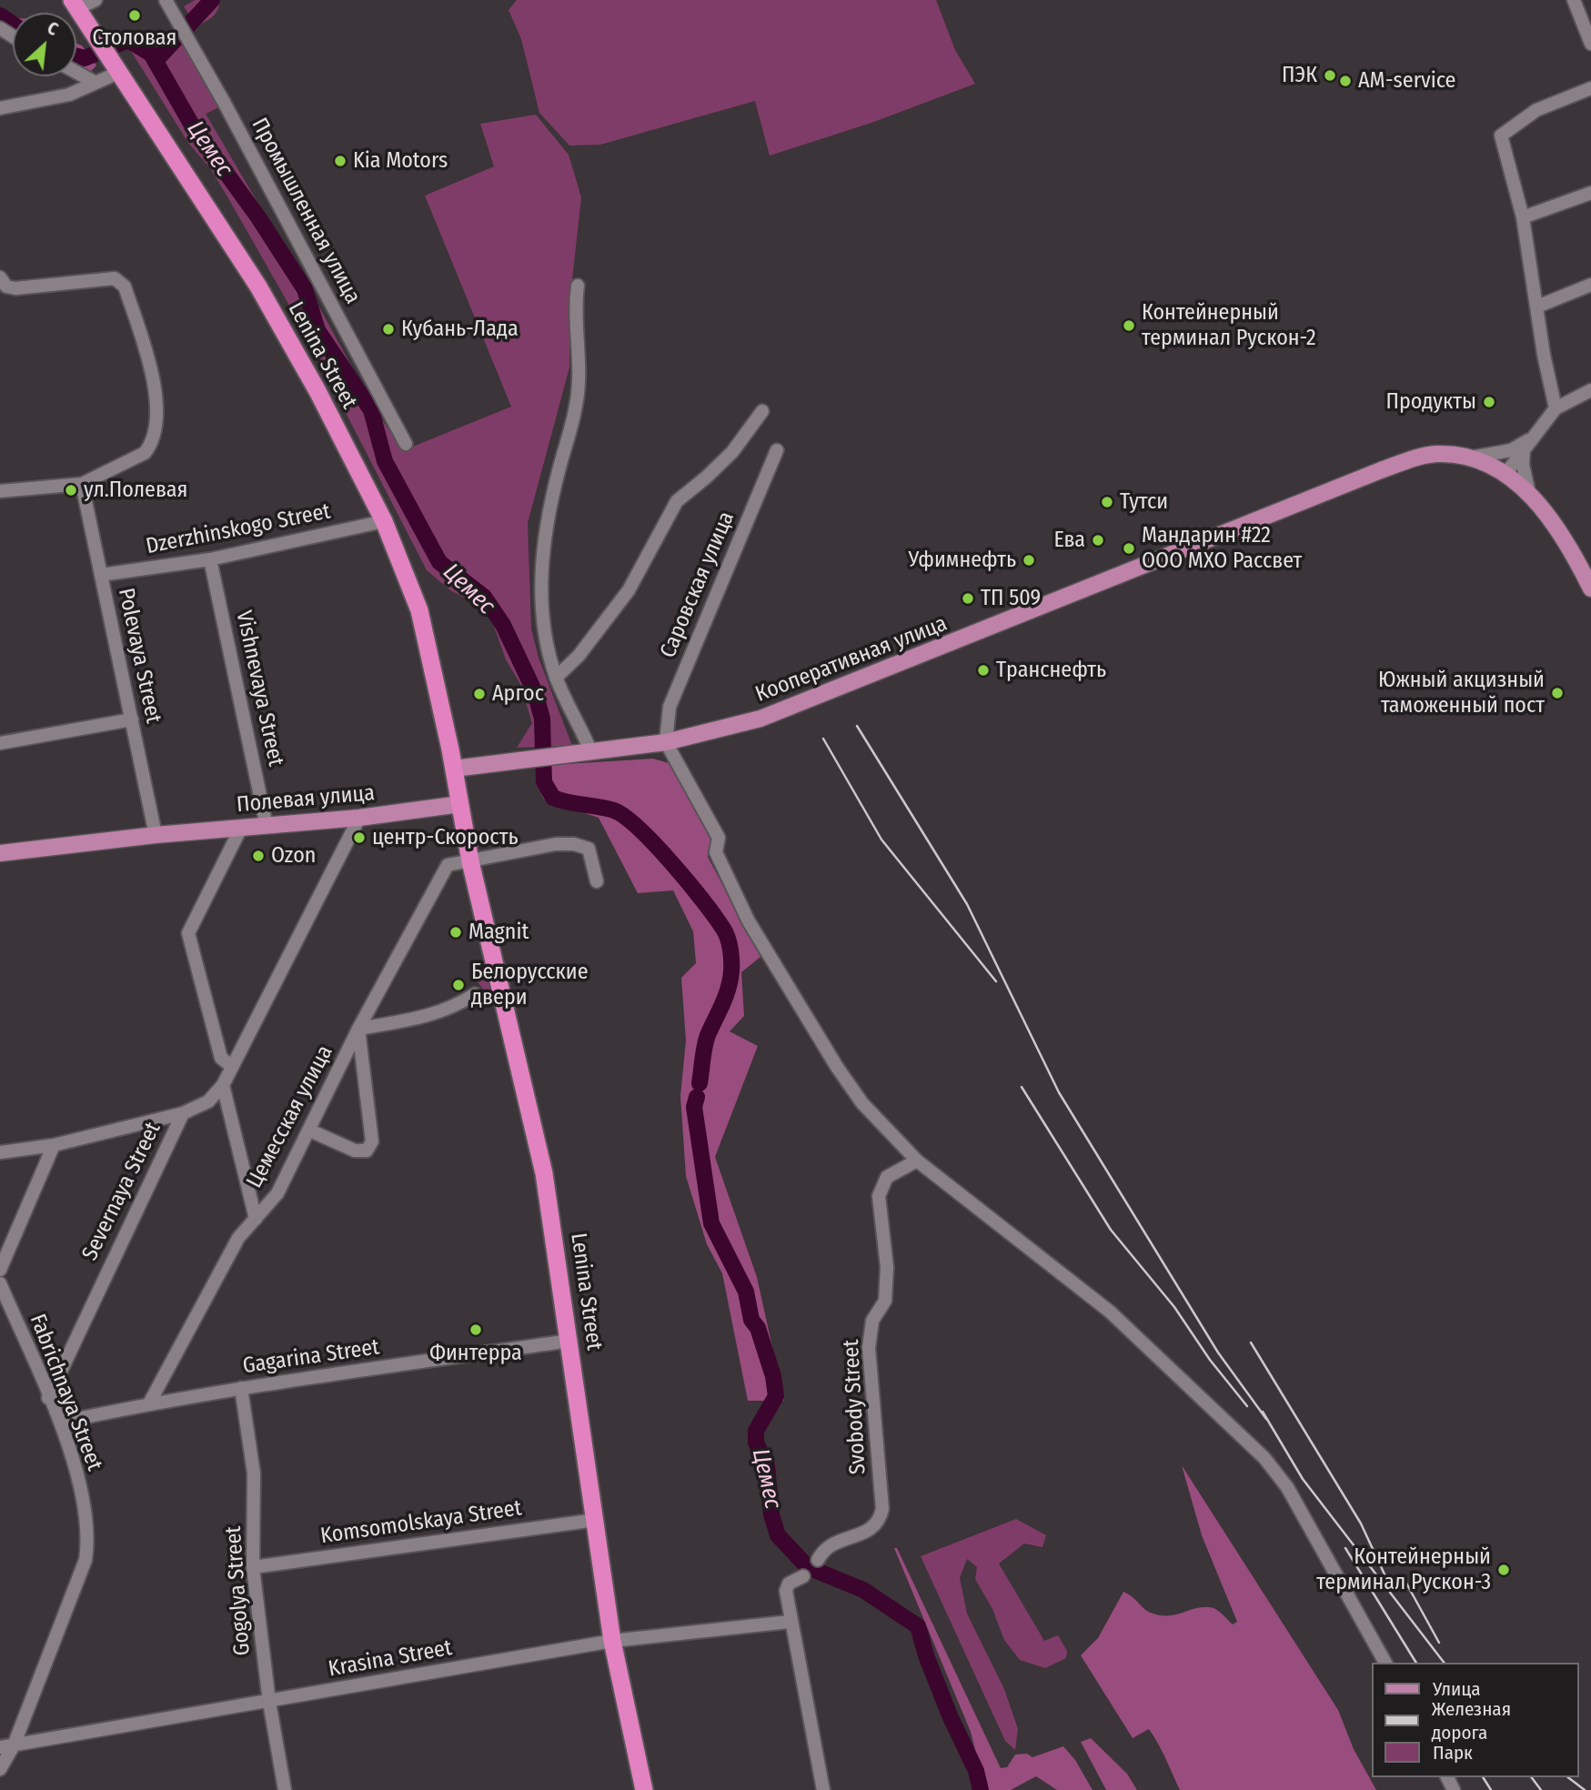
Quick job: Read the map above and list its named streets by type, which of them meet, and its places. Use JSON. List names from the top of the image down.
{
  "streets": {
    "highway": ["Lenina Street"],
    "main road": ["Кооперативная улица", "Полевая улица"],
    "street": [
      "Промышленная улица",
      "Dzerzhinskogo Street",
      "Саровская улица",
      "Polevaya Street",
      "Vishnevaya Street",
      "Цемесская улица",
      "Severnaya Street",
      "Gagarina Street",
      "Fabrichnaya Street",
      "Svobody Street",
      "Komsomolskaya Street",
      "Gogolya Street",
      "Krasina Street"
    ]
  },
  "crossings": [
    ["Lenina Street", "Dzerzhinskogo Street"],
    ["Lenina Street", "Кооперативная улица"],
    ["Lenina Street", "Полевая улица"],
    ["Lenina Street", "Цемесская улица"],
    ["Lenina Street", "Gagarina Street"],
    ["Lenina Street", "Komsomolskaya Street"],
    ["Lenina Street", "Krasina Street"],
    ["Dzerzhinskogo Street", "Polevaya Street"],
    ["Dzerzhinskogo Street", "Vishnevaya Street"],
    ["Саровская улица", "Кооперативная улица"],
    ["Polevaya Street", "Полевая улица"],
    ["Vishnevaya Street", "Полевая улица"],
    ["Полевая улица", "Severnaya Street"],
    ["Цемесская улица", "Gagarina Street"],
    ["Severnaya Street", "Fabrichnaya Street"],
    ["Gagarina Street", "Fabrichnaya Street"],
    ["Gagarina Street", "Gogolya Street"],
    ["Fabrichnaya Street", "Krasina Street"],
    ["Komsomolskaya Street", "Gogolya Street"],
    ["Gogolya Street", "Krasina Street"]
  ],
  "water": ["Цемес"],
  "places": [
    "Столовая",
    "ПЭК",
    "AM-service",
    "Kia Motors",
    "Контейнерный терминал Рускон-2",
    "Кубань-Лада",
    "Продукты",
    "ул.Полевая",
    "Тутси",
    "Ева",
    "Мандарин #22 ООО МХО Рассвет",
    "Уфимнефть",
    "ТП 509",
    "Транснефть",
    "Южный акцизный таможенный пост",
    "Аргос",
    "центр-Скорость",
    "Ozon",
    "Magnit",
    "Белорусские двери",
    "Финтерра",
    "Контейнерный терминал Рускон-3"
  ],
  "legend": ["Улица", "Железная дорога", "Парк"],
  "north": "top right"
}
